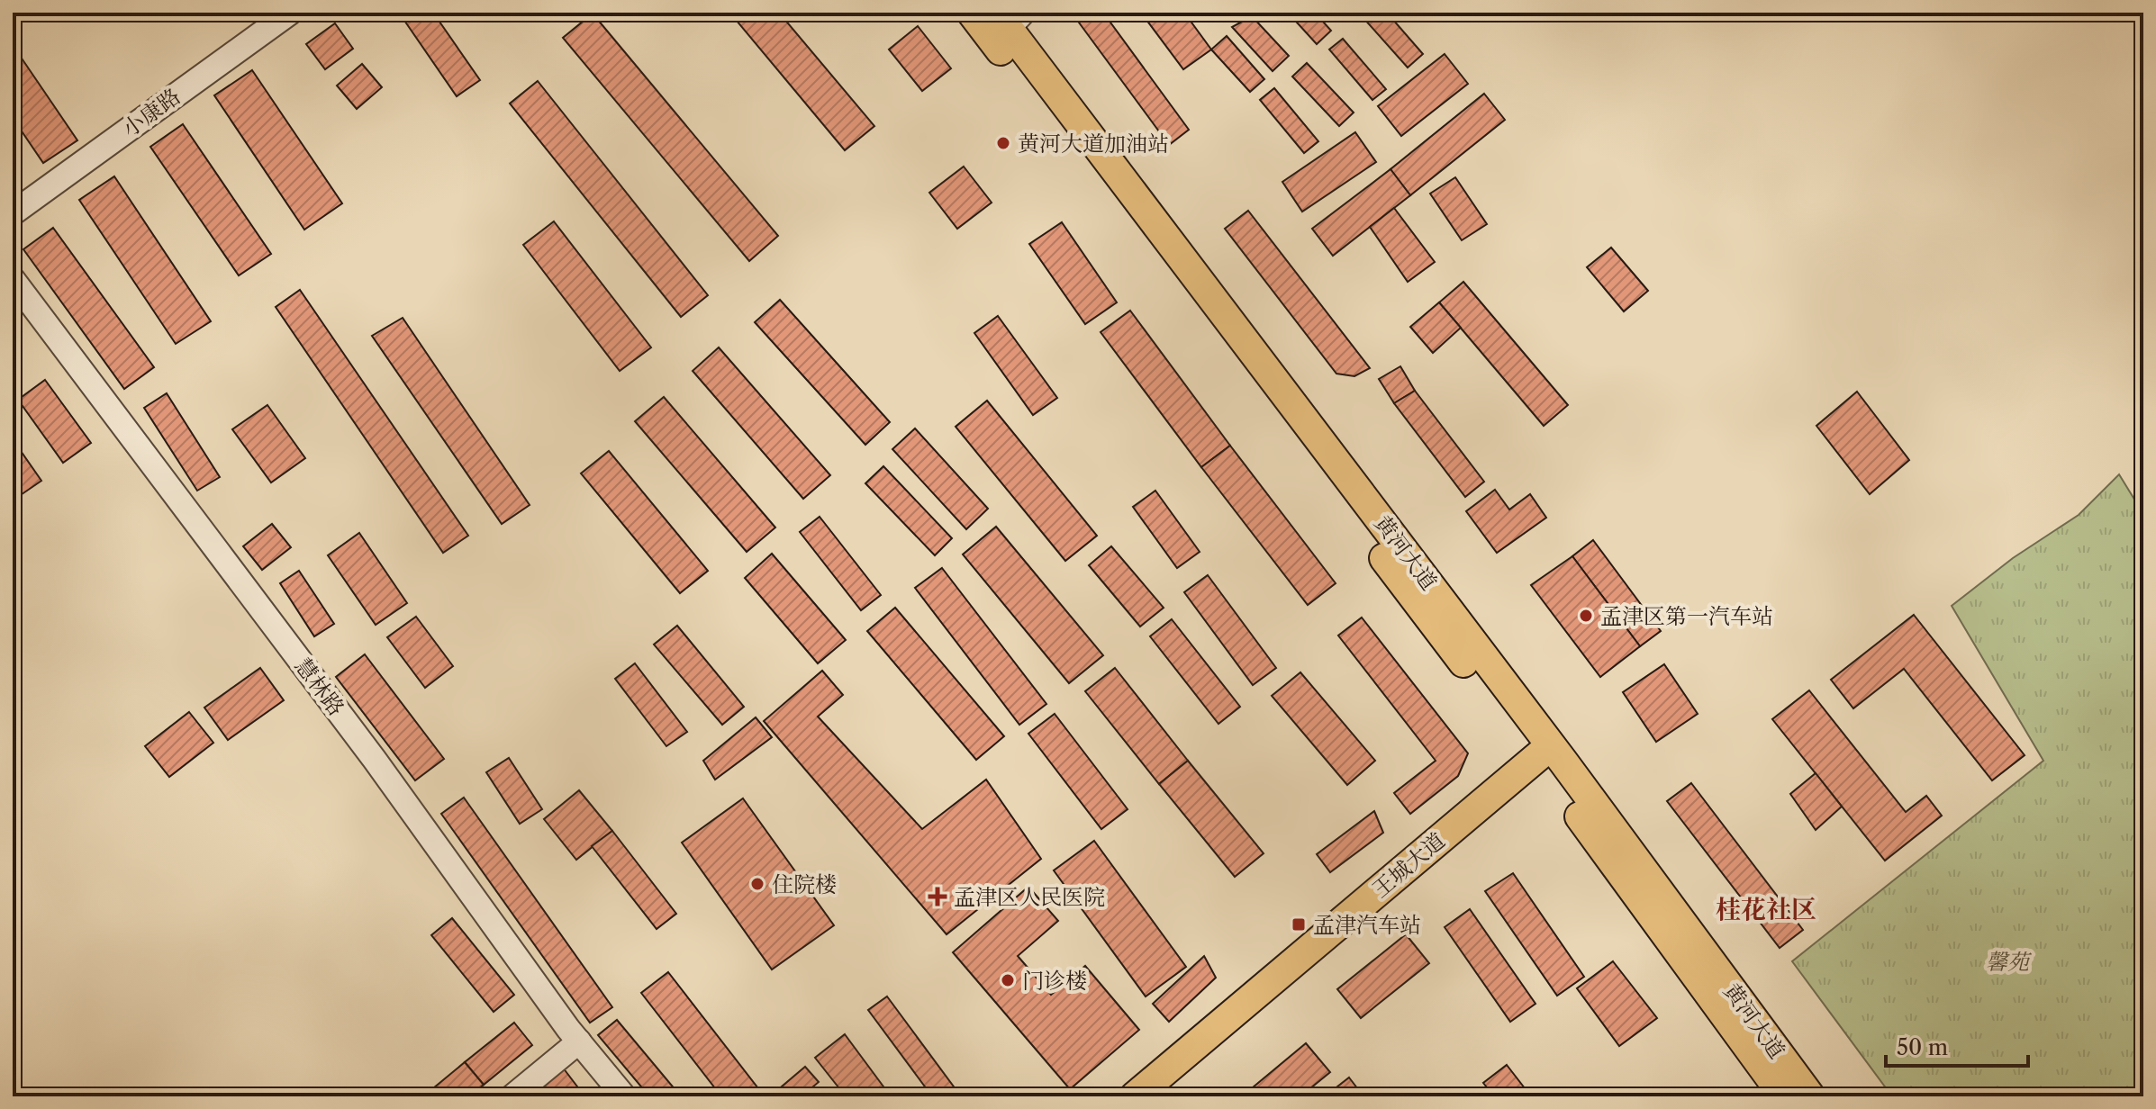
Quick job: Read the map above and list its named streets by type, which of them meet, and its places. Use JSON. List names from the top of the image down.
{
  "streets": {
    "main road": ["黄河大道", "王城大道"],
    "street": ["小康路", "慧林路"]
  },
  "crossings": [
    ["黄河大道", "王城大道"]
  ],
  "districts": ["桂花社区"],
  "parks": ["馨苑"],
  "places": {
    "other": [
      "黄河大道加油站",
      "孟津区第一汽车站",
      "住院楼",
      "门诊楼"
    ],
    "health": ["孟津区人民医院"],
    "transit": ["孟津汽车站"]
  },
  "scale_bar": "50 m"
}
